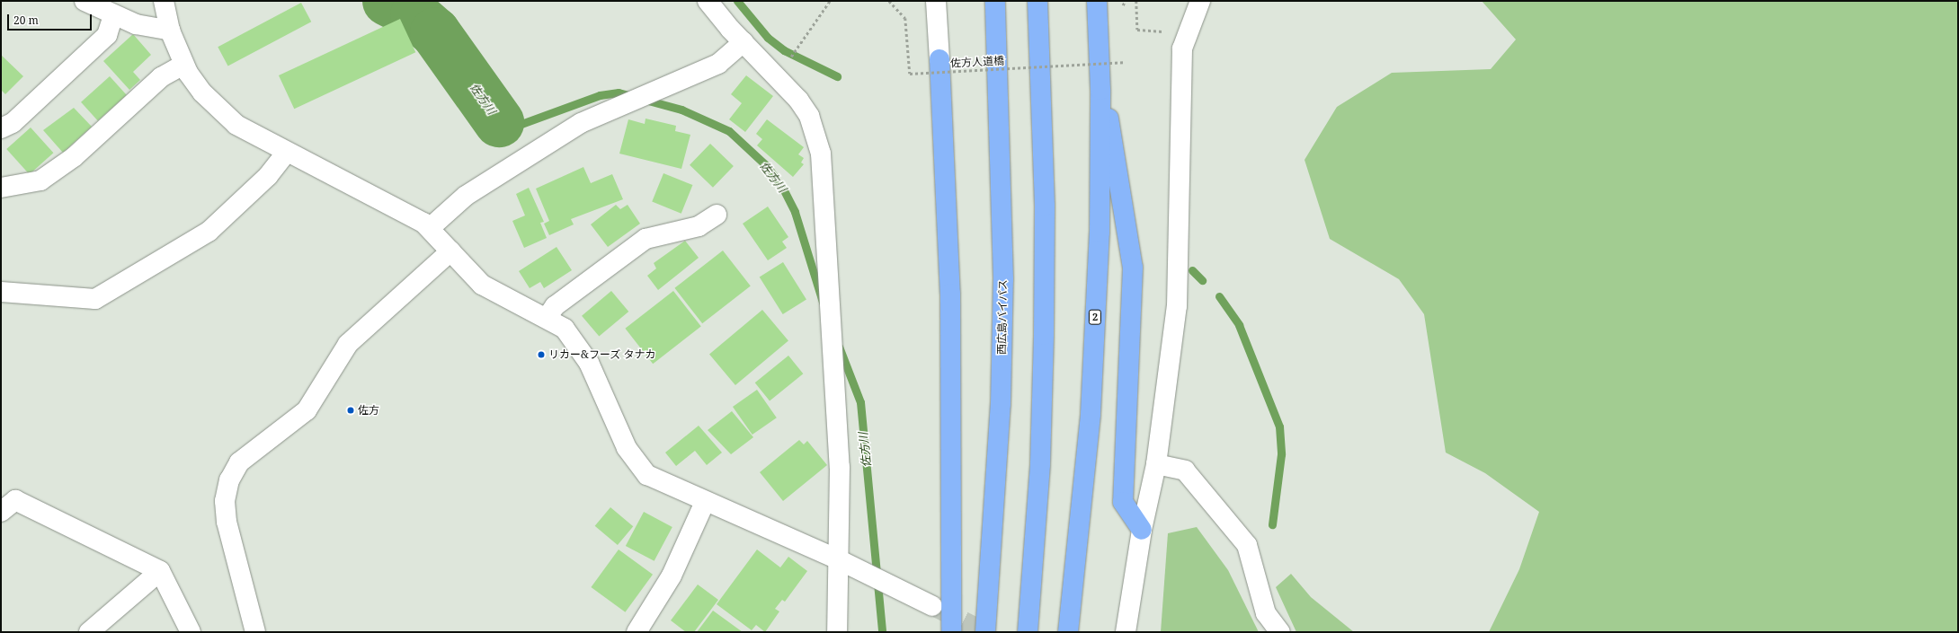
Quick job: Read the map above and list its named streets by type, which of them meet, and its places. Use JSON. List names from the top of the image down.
{
  "streets": {
    "highway": ["西広島バイパス", "2"],
    "path": ["佐方人道橋"]
  },
  "water": ["佐方川"],
  "places": ["リカー&フーズ タナカ", "佐方"],
  "scale_bar": "20 m"
}
